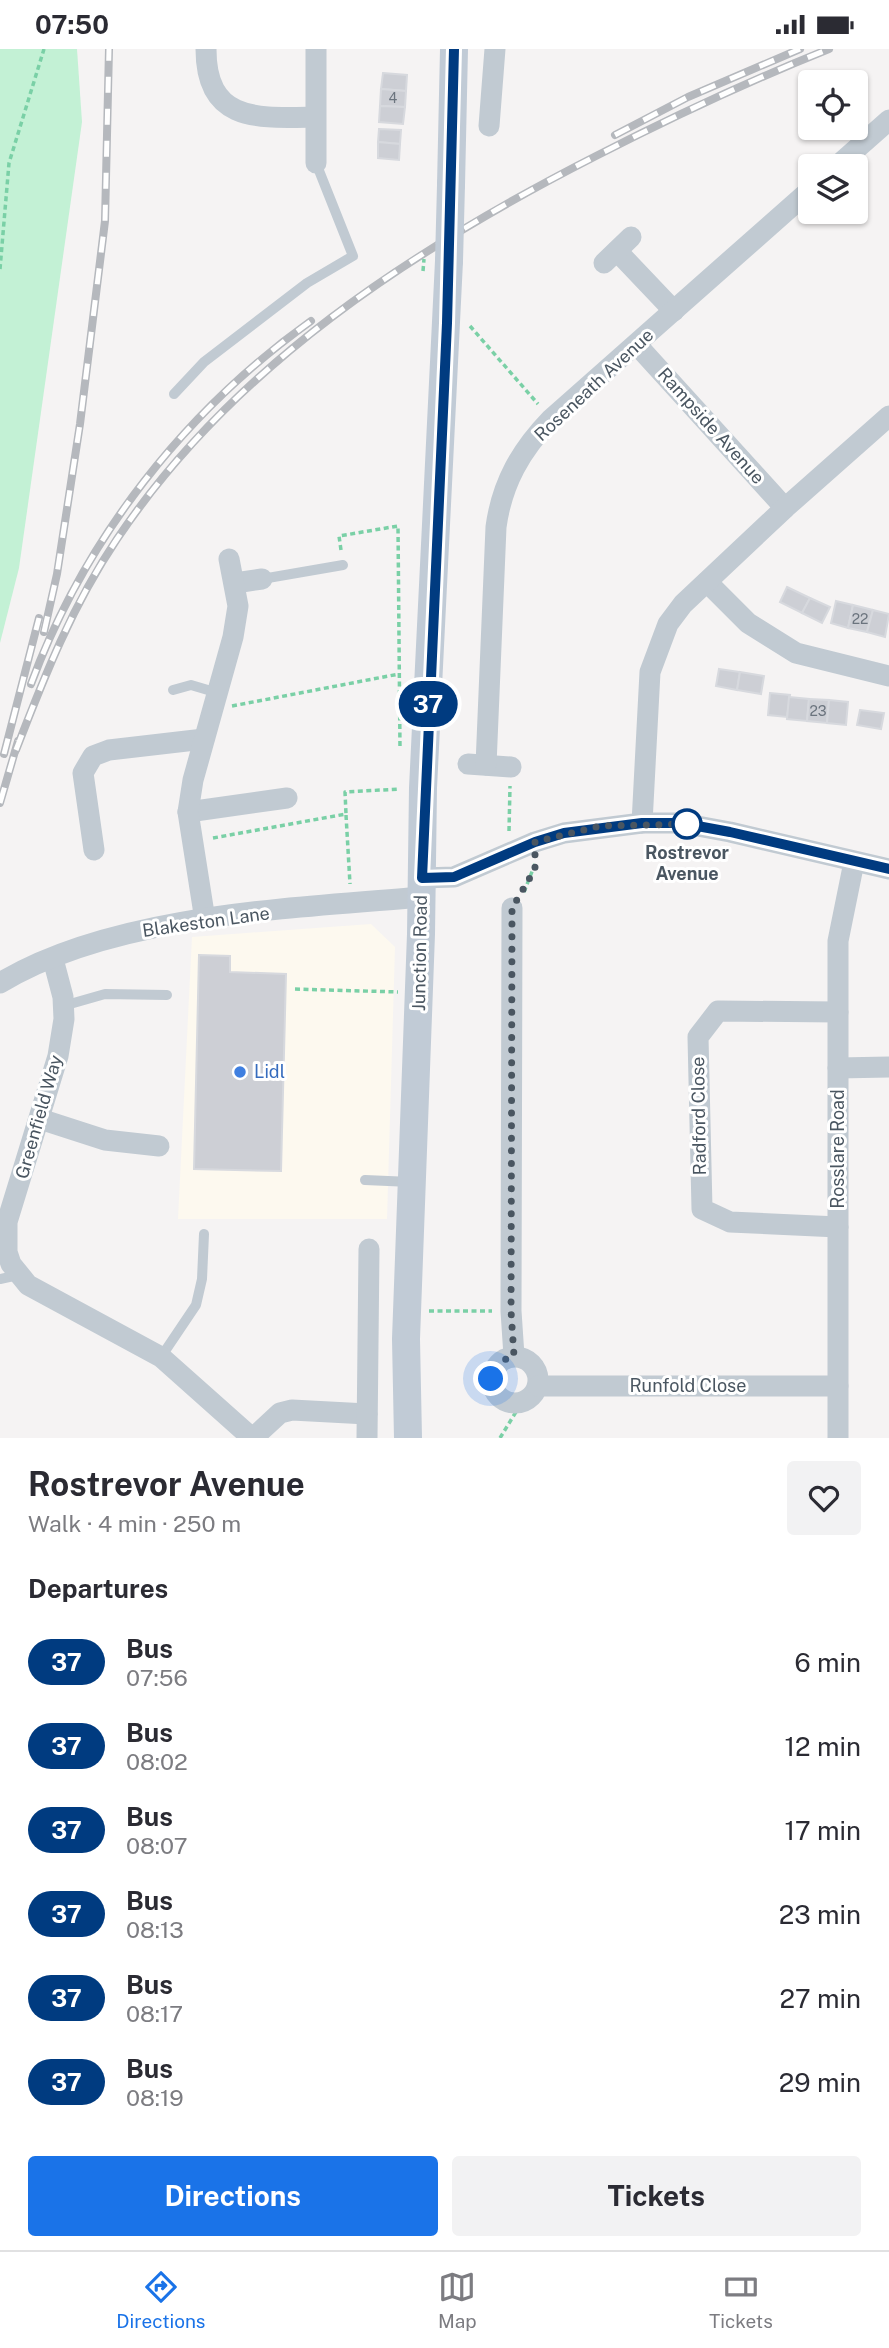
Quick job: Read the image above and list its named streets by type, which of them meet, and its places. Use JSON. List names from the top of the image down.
{
  "streets": {
    "main road": ["Junction Road"],
    "street": [
      "Roseneath Avenue",
      "Rampside Avenue",
      "Blakeston Lane",
      "Radford Close",
      "Greenfield Way",
      "Rosslare Road",
      "Runfold Close"
    ]
  },
  "crossings": [
    ["Roseneath Avenue", "Rampside Avenue"],
    ["Blakeston Lane", "Junction Road"],
    ["Blakeston Lane", "Greenfield Way"],
    ["Blakeston Lane", "Rosslare Road"],
    ["Radford Close", "Rosslare Road"],
    ["Rosslare Road", "Runfold Close"]
  ],
  "places": ["Rostrevor Avenue", "Lidl"],
  "lines": ["bus line 37"],
  "house_numbers": ["4", "22", "23"],
  "page": {
    "status": "07:50",
    "on_map": "37",
    "heading": [
      ["Rostrevor Avenue", "Walk · 4 min · 250 m"],
      "Departures"
    ],
    "list": [
      {
        "mark": "37",
        "name": "Bus",
        "note": "07:56",
        "value": "6 min"
      },
      {
        "mark": "37",
        "name": "Bus",
        "note": "08:02",
        "value": "12 min"
      },
      {
        "mark": "37",
        "name": "Bus",
        "note": "08:07",
        "value": "17 min"
      },
      {
        "mark": "37",
        "name": "Bus",
        "note": "08:13",
        "value": "23 min"
      },
      {
        "mark": "37",
        "name": "Bus",
        "note": "08:17",
        "value": "27 min"
      },
      {
        "mark": "37",
        "name": "Bus",
        "note": "08:19",
        "value": "29 min"
      }
    ],
    "buttons": ["Directions", "Tickets"],
    "tabs": ["Directions", "Map", "Tickets"]
  }
}
